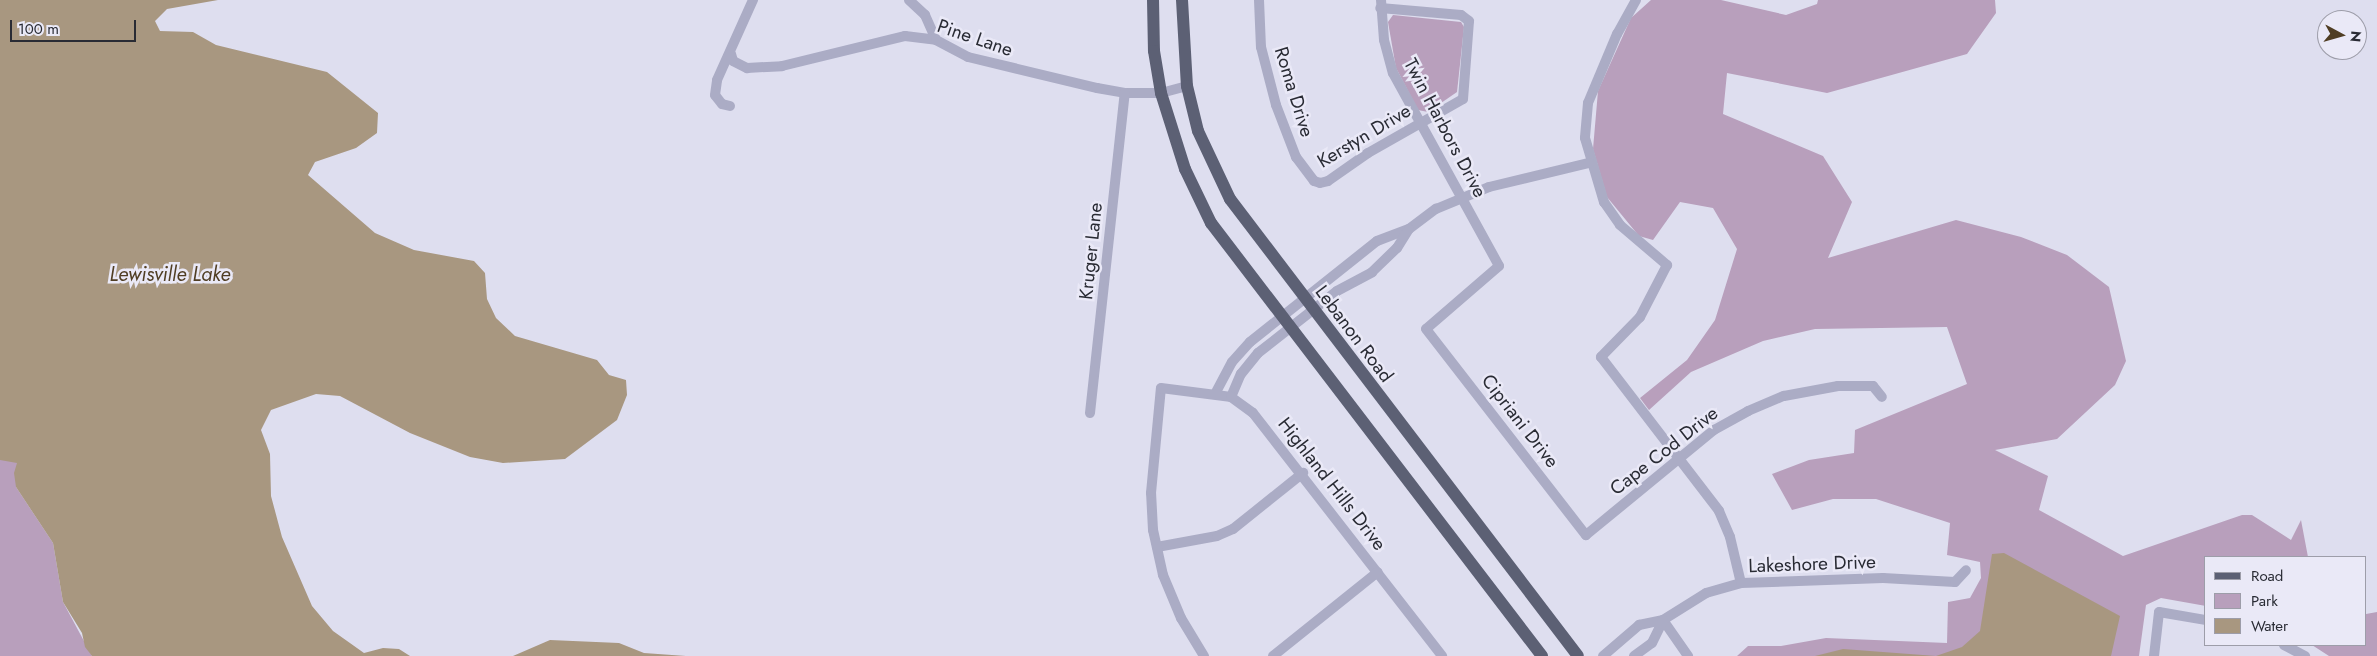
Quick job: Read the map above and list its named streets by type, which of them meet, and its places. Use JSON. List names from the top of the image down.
{
  "streets": {
    "main road": ["Lebanon Road"],
    "street": [
      "Pine Lane",
      "Roma Drive",
      "Twin Harbors Drive",
      "Kerstyn Drive",
      "Kruger Lane",
      "Cipriani Drive",
      "Cape Cod Drive",
      "Highland Hills Drive",
      "Lakeshore Drive"
    ]
  },
  "crossings": [
    ["Pine Lane", "Kruger Lane"],
    ["Pine Lane", "Lebanon Road"],
    ["Roma Drive", "Kerstyn Drive"],
    ["Twin Harbors Drive", "Kerstyn Drive"],
    ["Twin Harbors Drive", "Cipriani Drive"],
    ["Cipriani Drive", "Cape Cod Drive"]
  ],
  "water": ["Lewisville Lake"],
  "legend": ["Road", "Park", "Water"],
  "scale_bar": "100 m",
  "north": "right"
}
